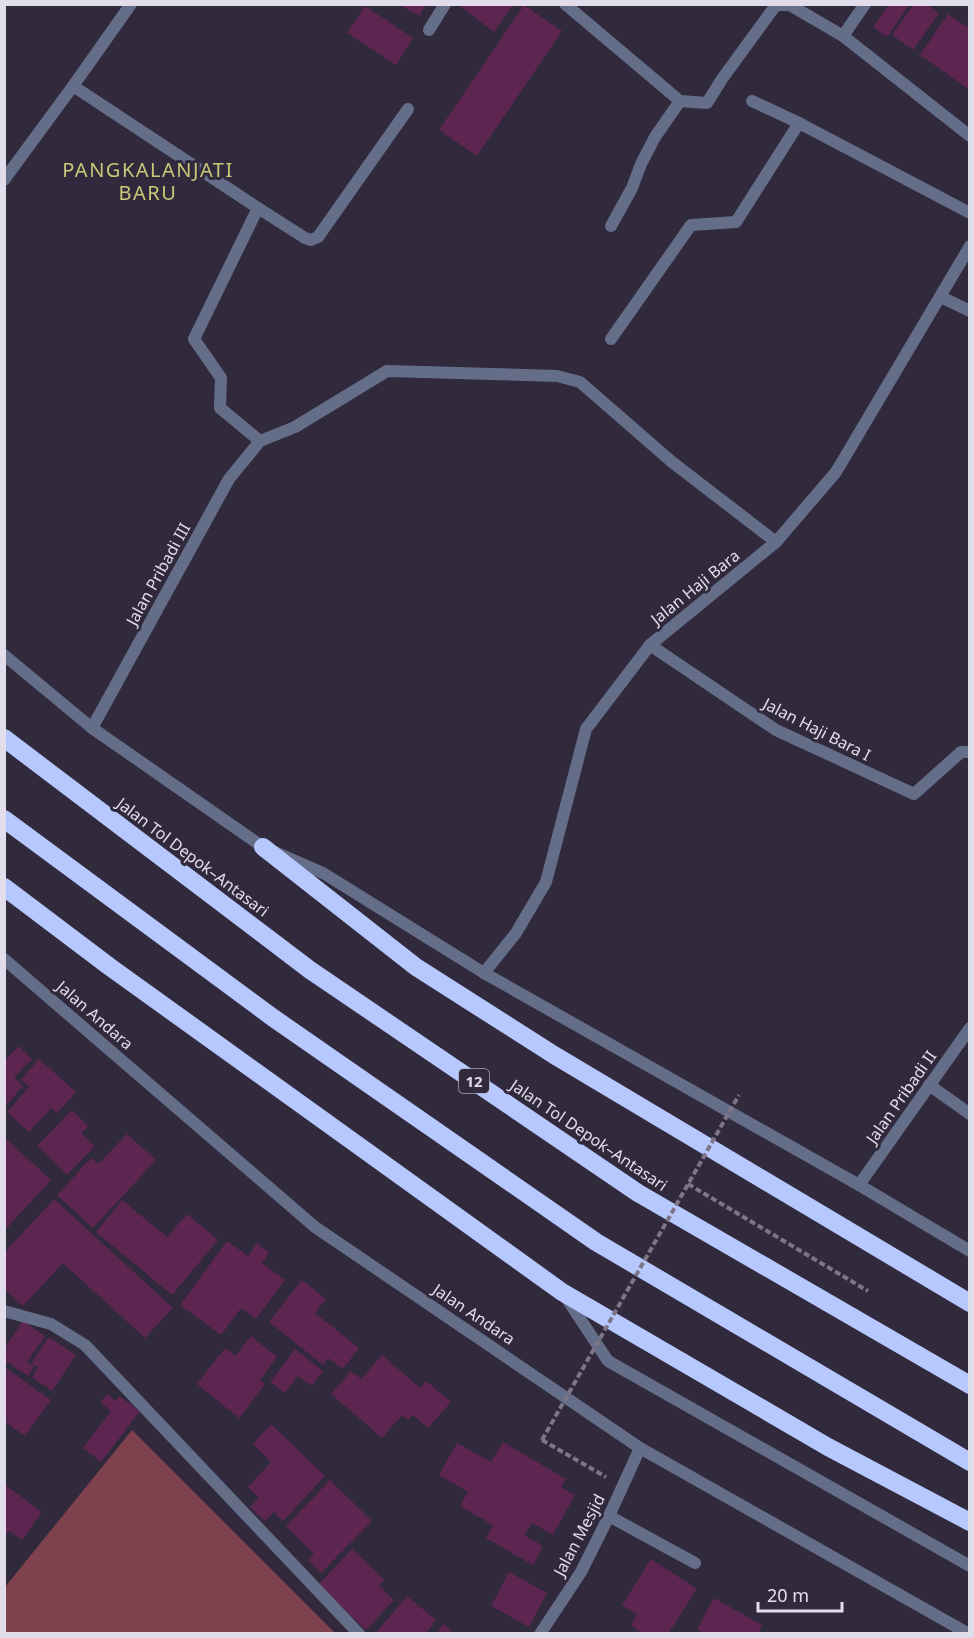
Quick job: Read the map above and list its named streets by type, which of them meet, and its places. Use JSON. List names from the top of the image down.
{
  "streets": {
    "highway": ["Jalan Tol Depok–Antasari", "12"],
    "street": [
      "Jalan Pribadi III",
      "Jalan Haji Bara",
      "Jalan Haji Bara I",
      "Jalan Andara",
      "Jalan Pribadi II",
      "Jalan Mesjid"
    ]
  },
  "crossings": [
    ["Jalan Haji Bara", "Jalan Haji Bara I"],
    ["Jalan Andara", "Jalan Mesjid"]
  ],
  "districts": ["PANGKALANJATI BARU"],
  "scale_bar": "20 m"
}
